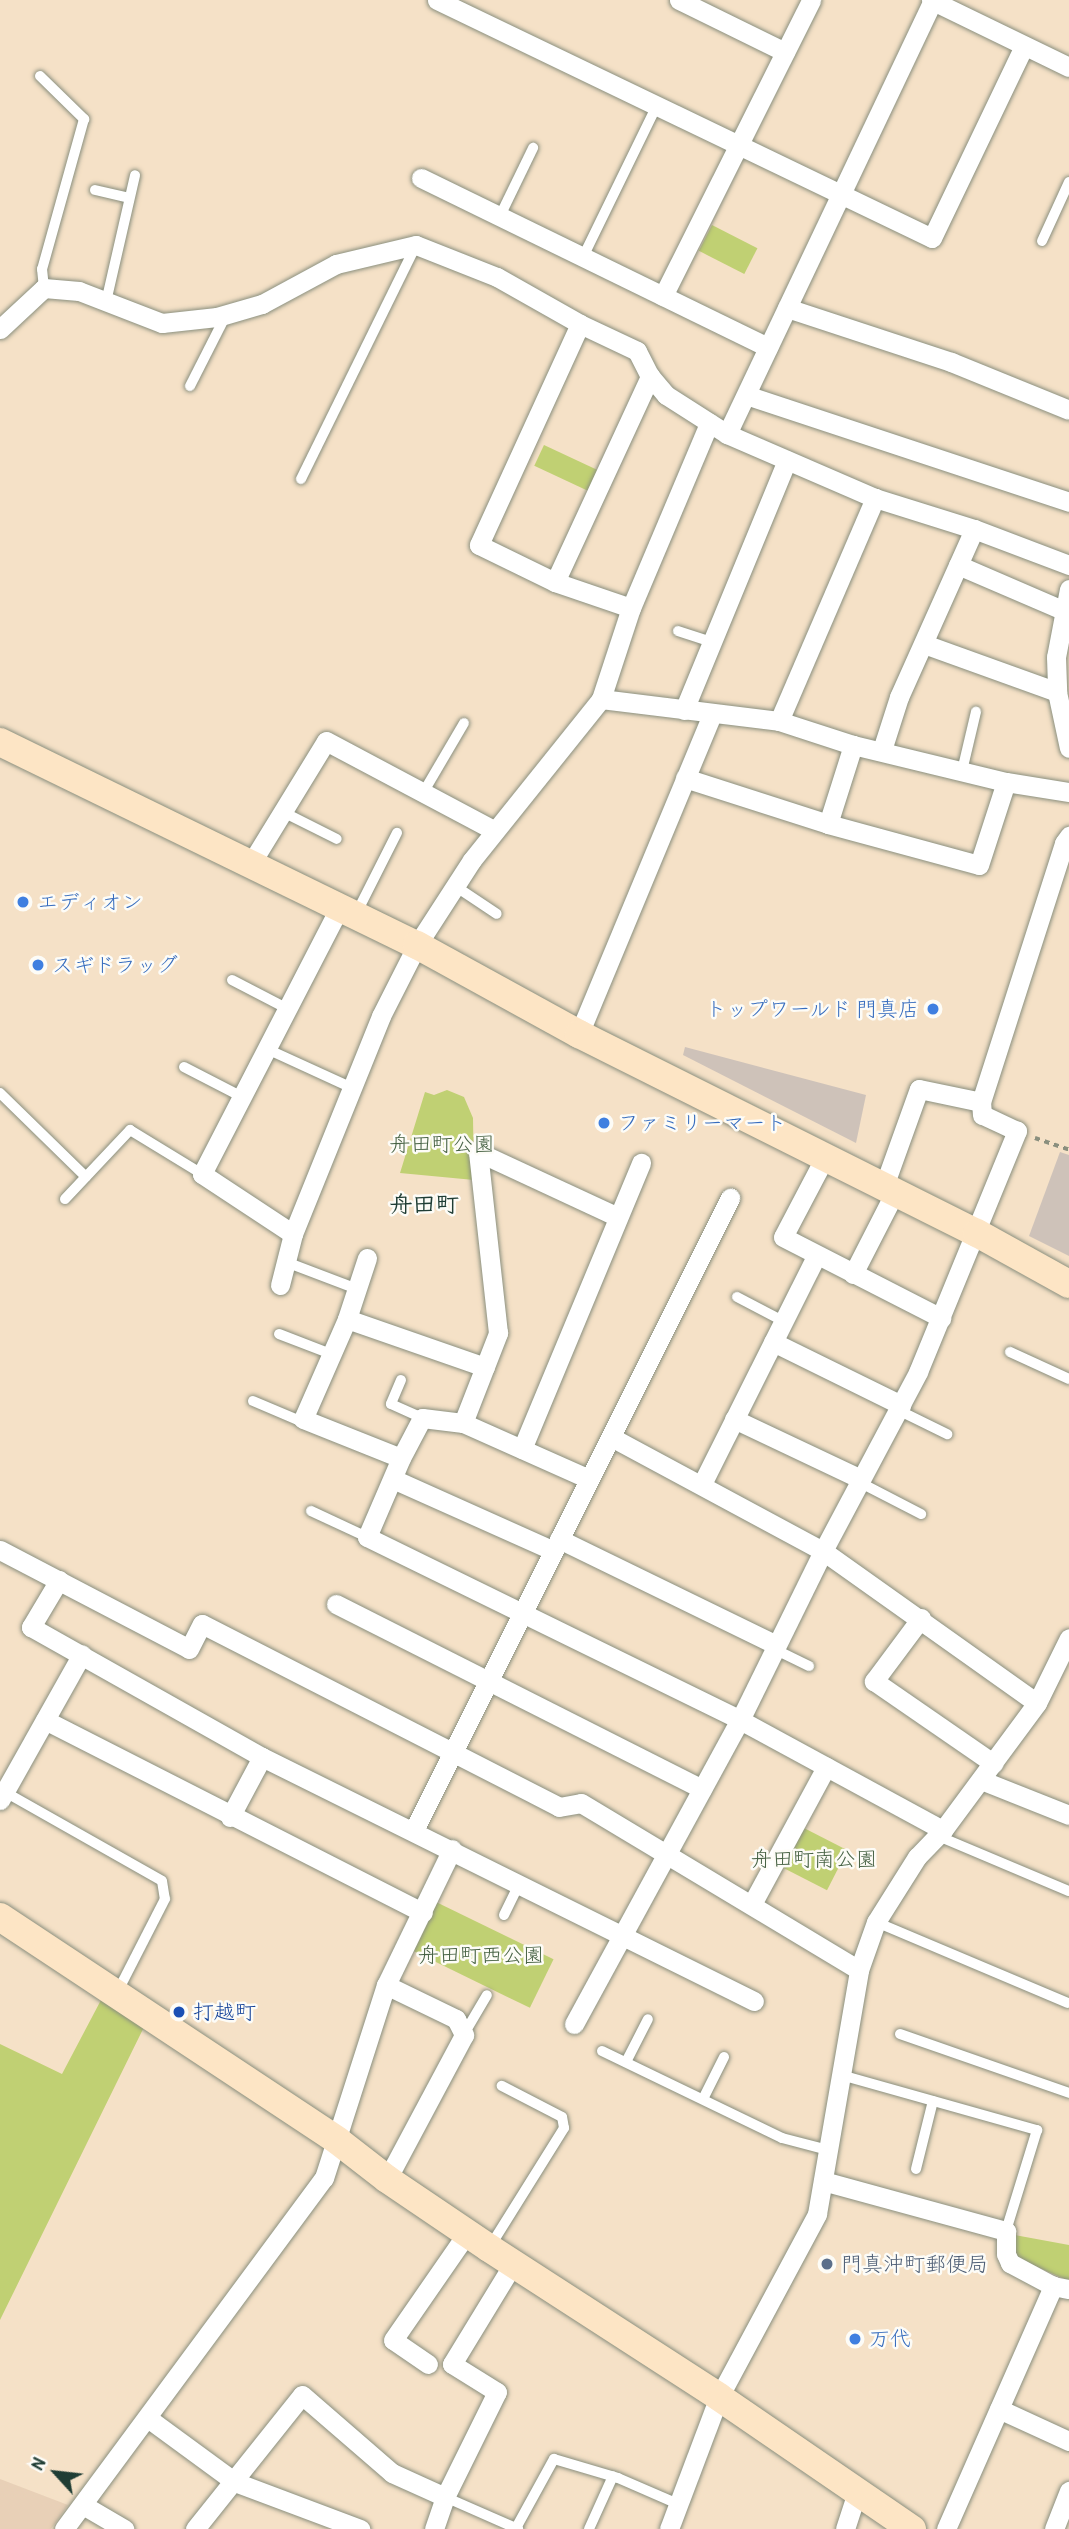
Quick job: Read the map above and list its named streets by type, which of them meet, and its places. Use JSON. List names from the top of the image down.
{
  "districts": ["舟田町"],
  "parks": ["舟田町公園", "舟田町南公園", "舟田町西公園"],
  "places": [
    "エディオン",
    "スギドラッグ",
    "トップワールド 門真店",
    "ファミリーマート",
    "打越町",
    "門真沖町郵便局",
    "万代"
  ],
  "north": "top left"
}
